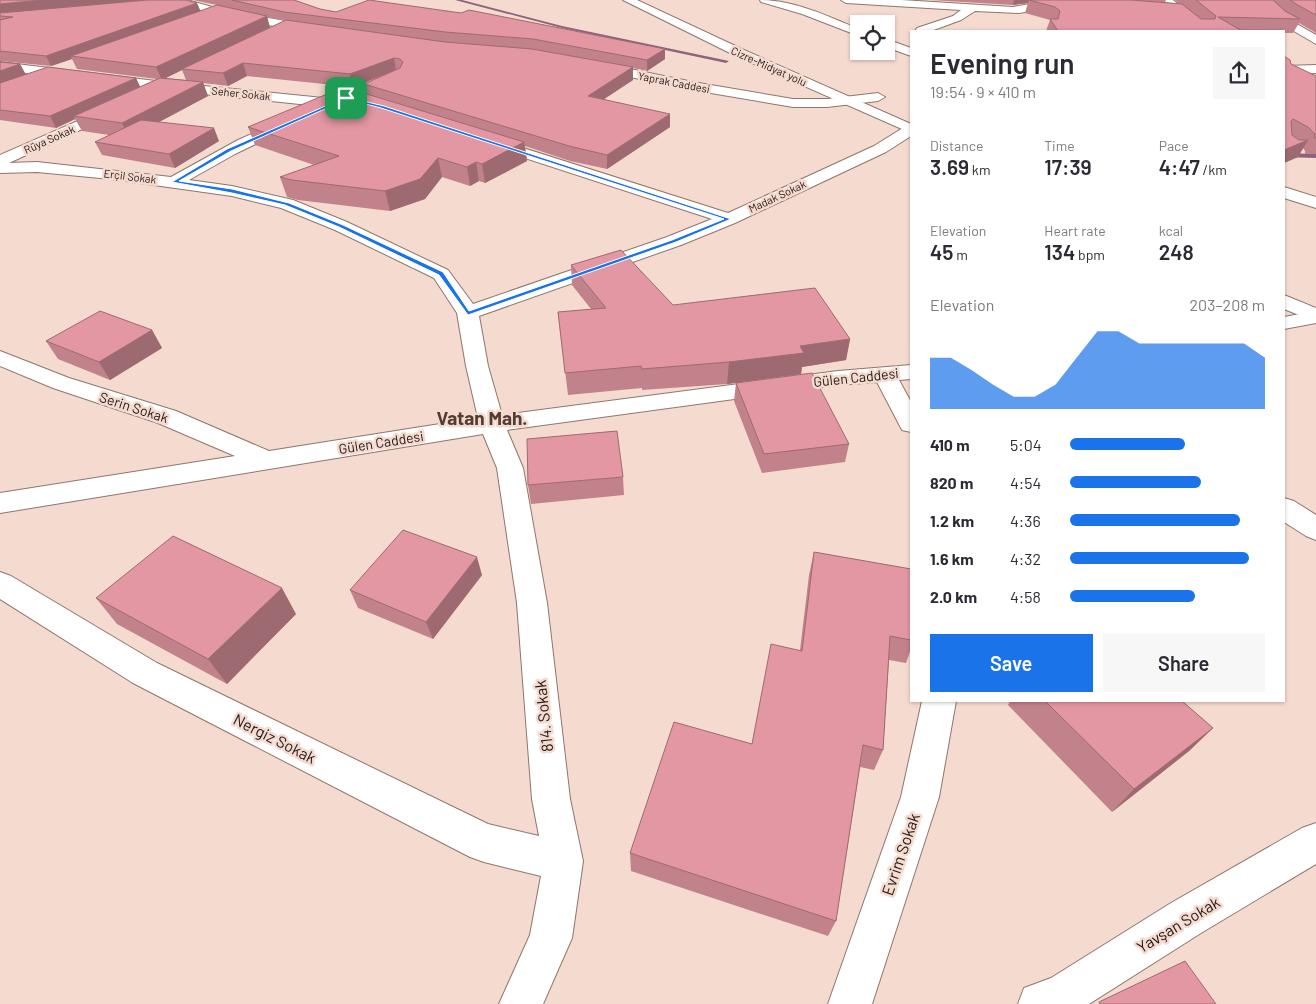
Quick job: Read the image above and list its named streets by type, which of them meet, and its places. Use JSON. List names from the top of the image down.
{
  "streets": {
    "main road": [
      "Cizre-Midyat yolu",
      "Yaprak Caddesi",
      "Seher Sokak",
      "Rüya Sokak",
      "Erçil Sokak",
      "Madak Sokak",
      "Gülen Caddesi",
      "Serin Sokak",
      "814. Sokak",
      "Nergiz Sokak",
      "Evrim Sokak",
      "Yavşan Sokak"
    ]
  },
  "crossings": [
    ["Cizre-Midyat yolu", "Yaprak Caddesi"],
    ["Erçil Sokak", "Madak Sokak"],
    ["Erçil Sokak", "Gülen Caddesi"],
    ["Erçil Sokak", "814. Sokak"],
    ["Gülen Caddesi", "Serin Sokak"],
    ["Gülen Caddesi", "814. Sokak"],
    ["814. Sokak", "Nergiz Sokak"]
  ],
  "districts": ["Vatan Mah."],
  "page": {
    "heading": ["Evening run", "19:54 · 9 × 410 m"],
    "stats": [
      ["Distance", "3.69 km"],
      ["Time", "17:39"],
      ["Pace", "4:47 /km"],
      ["Elevation", "45 m"],
      ["Heart rate", "134 bpm"],
      ["kcal", "248"]
    ],
    "chart": ["Elevation", "203–208 m"],
    "list": [
      {
        "name": "410 m",
        "note": "5:04"
      },
      {
        "name": "820 m",
        "note": "4:54"
      },
      {
        "name": "1.2 km",
        "note": "4:36"
      },
      {
        "name": "1.6 km",
        "note": "4:32"
      },
      {
        "name": "2.0 km",
        "note": "4:58"
      }
    ],
    "buttons": ["Save", "Share"]
  }
}
